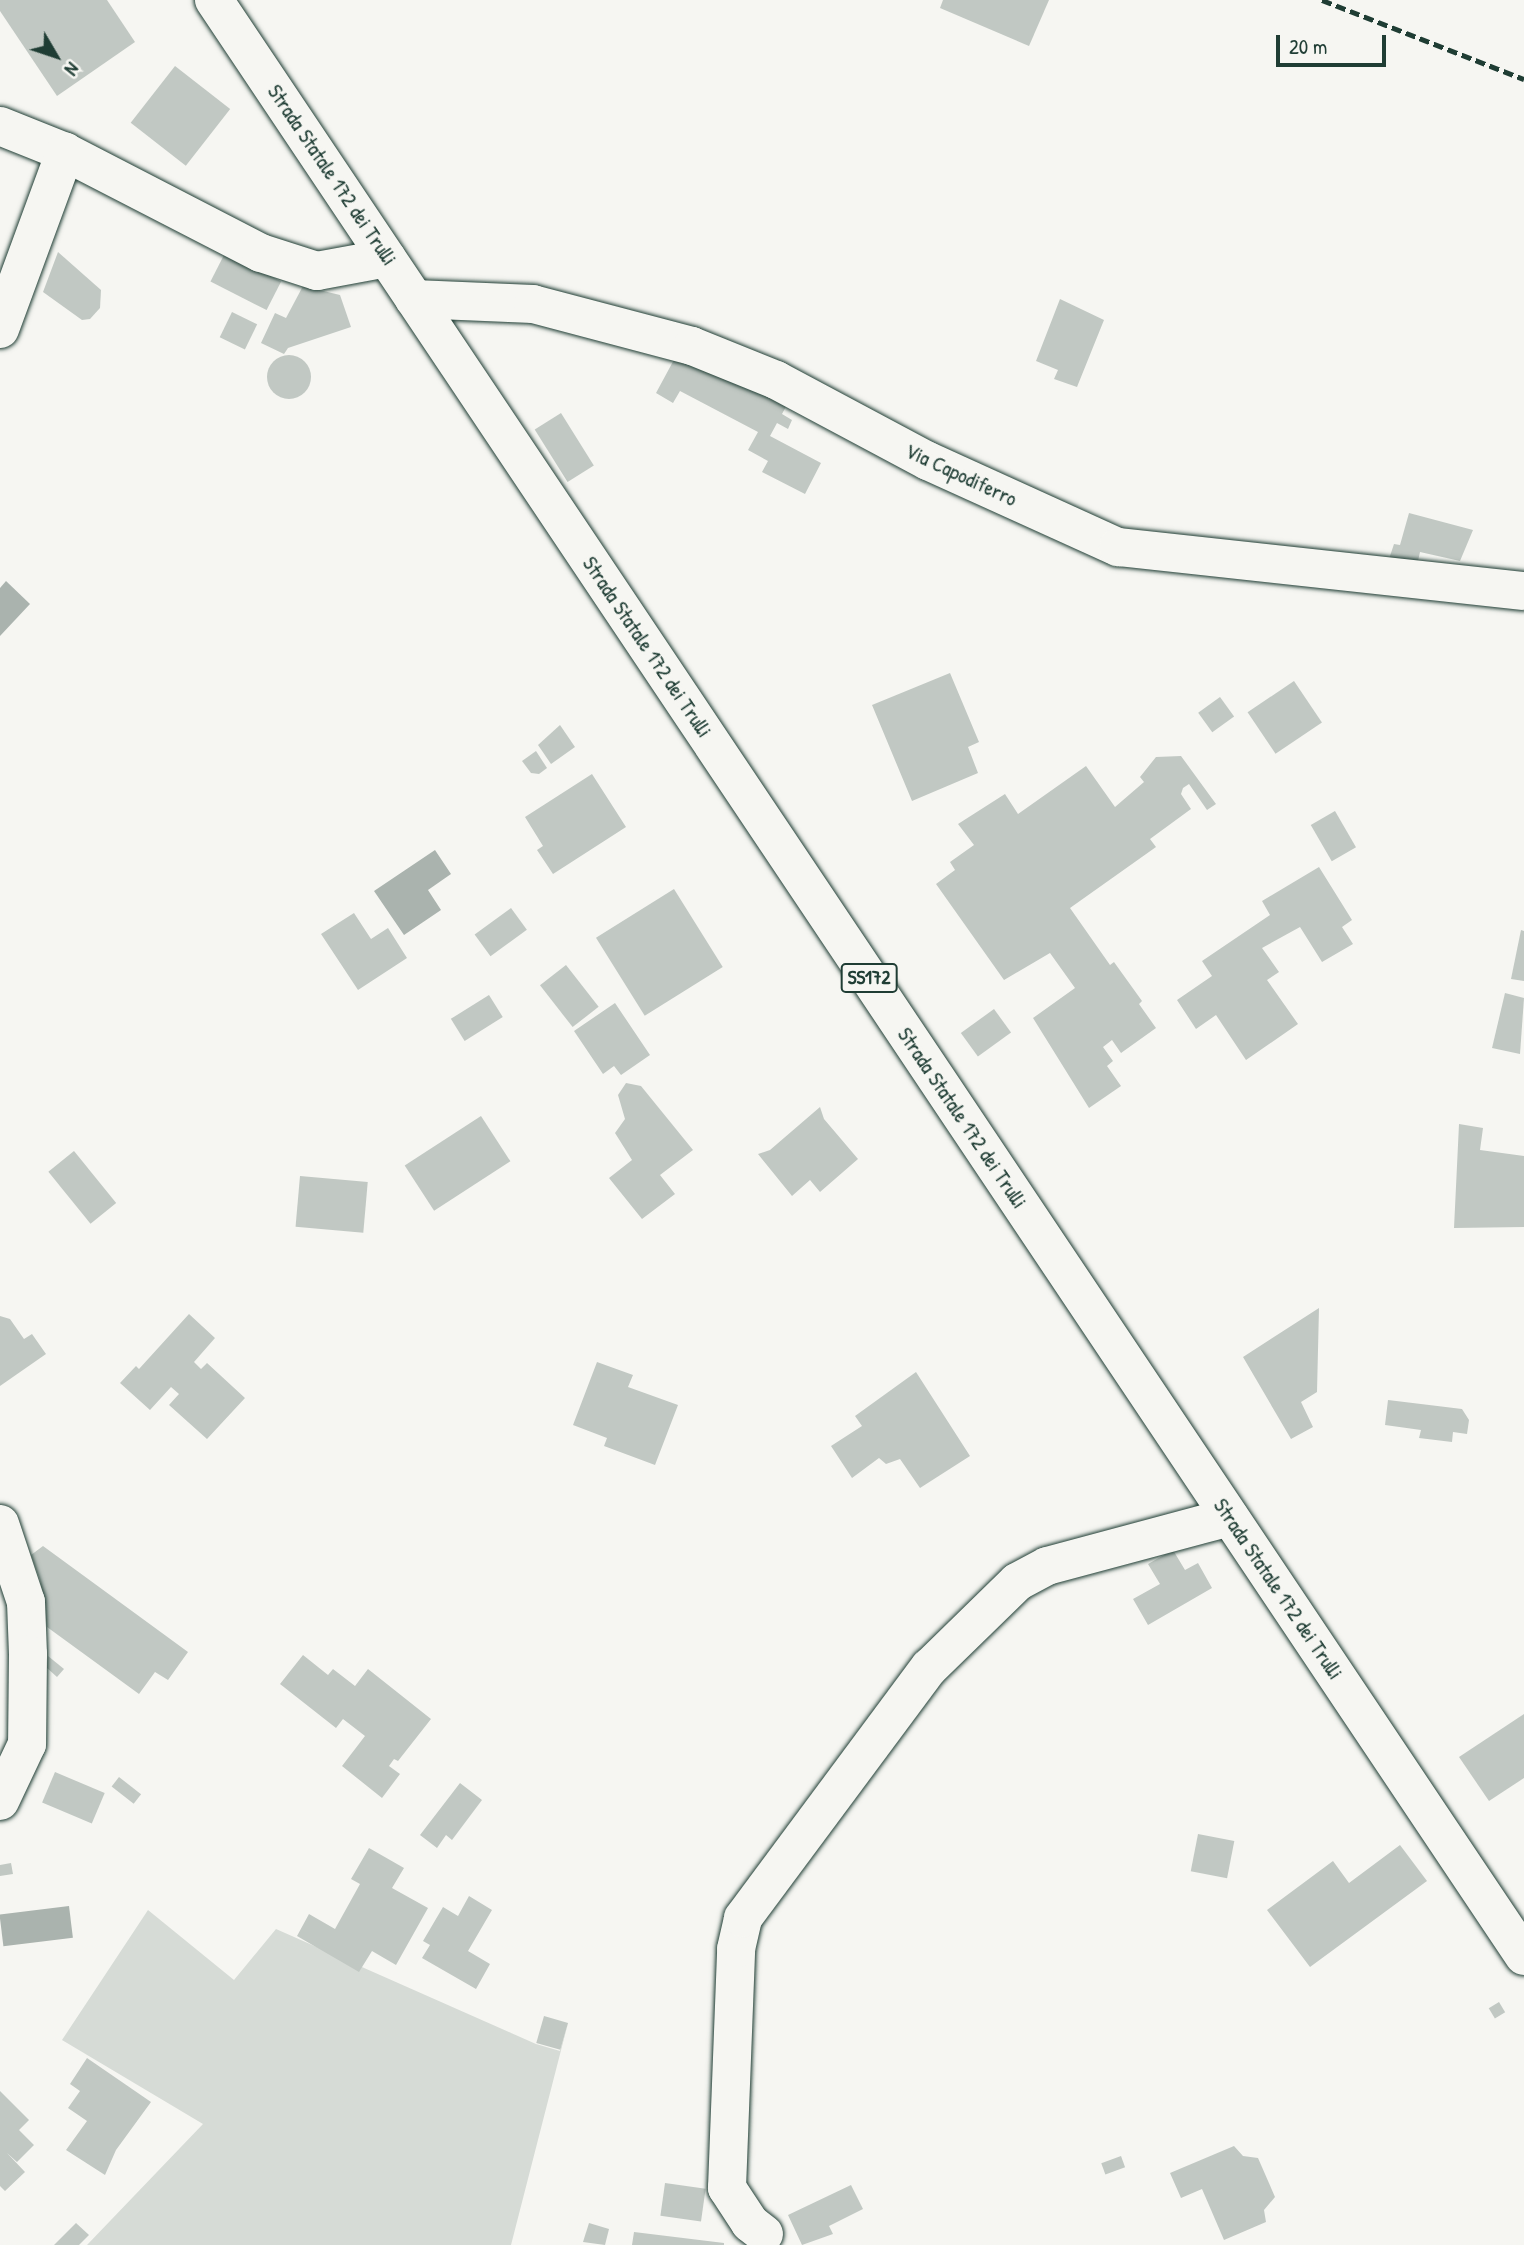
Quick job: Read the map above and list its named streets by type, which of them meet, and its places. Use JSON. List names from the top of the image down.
{
  "streets": {
    "street": ["Strada Statale 172 dei Trulli", "Via Capodiferro", "SS172"]
  },
  "crossings": [
    ["Strada Statale 172 dei Trulli", "Via Capodiferro"]
  ],
  "scale_bar": "20 m",
  "north": "bottom right"
}
